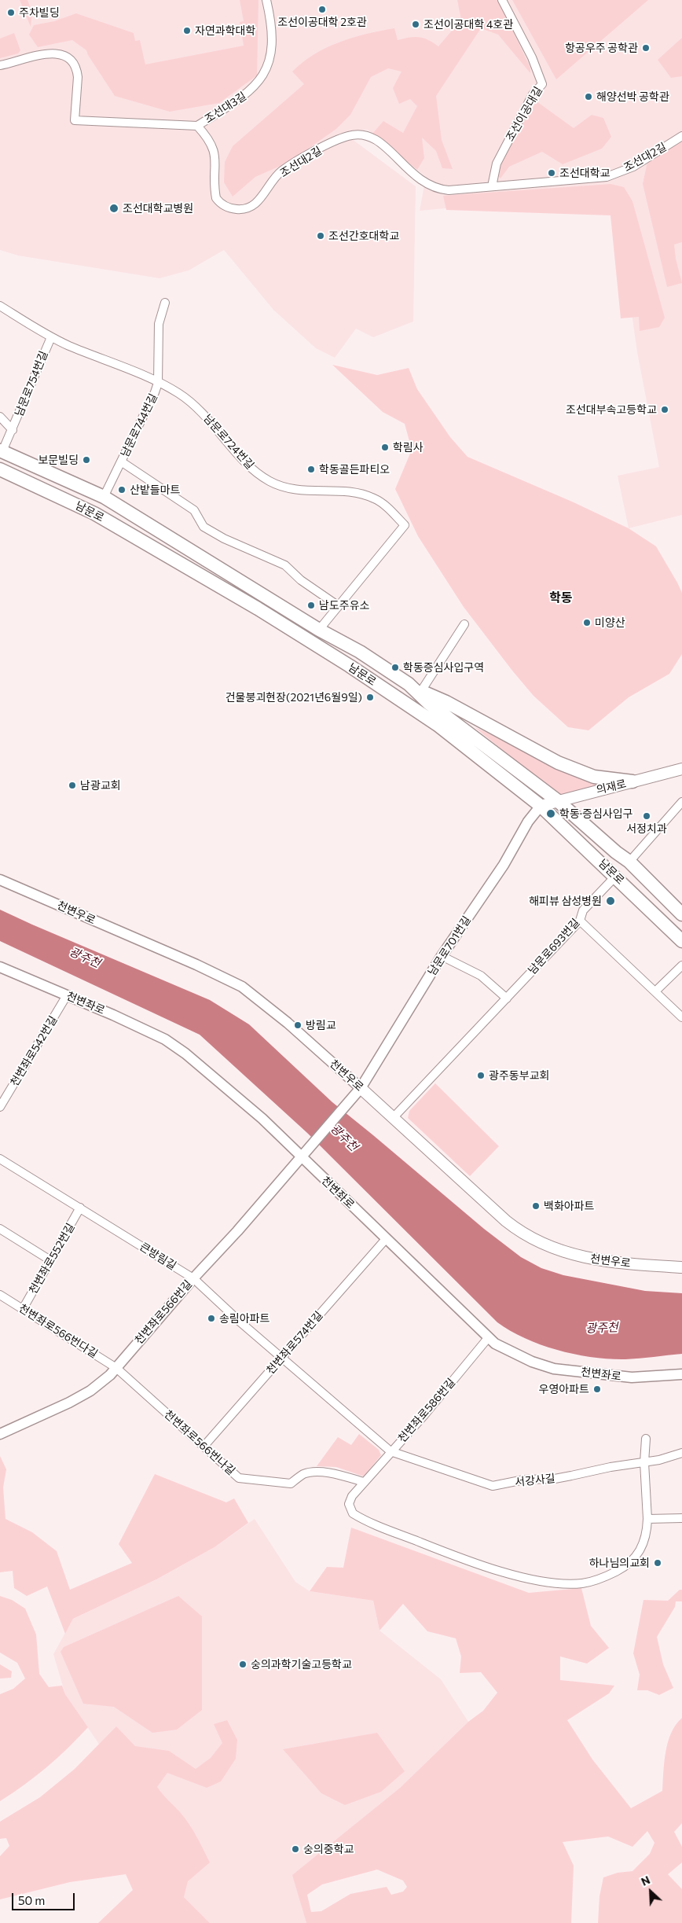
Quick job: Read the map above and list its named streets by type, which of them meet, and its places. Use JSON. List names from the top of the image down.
{
  "streets": {
    "main road": ["남문로", "의재로", "천변우로"],
    "street": [
      "조선대3길",
      "조선이공대길",
      "조선대2길",
      "남문로754번길",
      "남문로744번길",
      "남문로724번길",
      "남문로701번길",
      "남문로693번길",
      "천변좌로",
      "천변좌로542번길",
      "큰방림길",
      "천변좌로552번길",
      "천변좌로566번길",
      "천변좌로566번다길",
      "천변좌로574번길",
      "천변좌로586번길",
      "천변좌로566번나길",
      "서강사길"
    ]
  },
  "crossings": [
    ["조선대3길", "조선대2길"],
    ["조선이공대길", "조선대2길"],
    ["남문로754번길", "남문로724번길"],
    ["남문로754번길", "남문로"],
    ["남문로744번길", "남문로724번길"],
    ["남문로744번길", "남문로"],
    ["남문로724번길", "남문로"],
    ["남문로", "의재로"],
    ["남문로", "남문로701번길"],
    ["남문로", "남문로693번길"],
    ["의재로", "남문로701번길"],
    ["천변우로", "남문로701번길"],
    ["천변우로", "남문로693번길"],
    ["남문로701번길", "천변좌로"],
    ["남문로701번길", "천변좌로566번길"],
    ["천변좌로", "천변좌로542번길"],
    ["천변좌로", "천변좌로566번길"],
    ["천변좌로", "천변좌로574번길"],
    ["천변좌로", "천변좌로586번길"],
    ["큰방림길", "천변좌로552번길"],
    ["큰방림길", "천변좌로566번길"],
    ["큰방림길", "천변좌로574번길"],
    ["큰방림길", "천변좌로586번길"],
    ["큰방림길", "서강사길"],
    ["천변좌로552번길", "천변좌로566번다길"],
    ["천변좌로566번길", "천변좌로566번다길"],
    ["천변좌로566번길", "천변좌로566번나길"],
    ["천변좌로566번다길", "천변좌로566번나길"],
    ["천변좌로574번길", "천변좌로566번나길"],
    ["천변좌로586번길", "천변좌로566번나길"],
    ["천변좌로586번길", "서강사길"]
  ],
  "districts": ["학동"],
  "water": ["광주천"],
  "places": [
    "조선이공대학 2호관",
    "주차빌딩",
    "조선이공대학 4호관",
    "자연과학대학",
    "항공우주 공학관",
    "해양선박 공학관",
    "조선대학교",
    "조선대학교병원",
    "조선간호대학교",
    "조선대부속고등학교",
    "학림사",
    "보문빌딩",
    "학동골든파티오",
    "산밭들마트",
    "남도주유소",
    "미양산",
    "학동증심사입구역",
    "건물붕괴현장(2021년6월9일)",
    "남광교회",
    "학동·증심사입구",
    "서정치과",
    "해피뷰 삼성병원",
    "방림교",
    "광주동부교회",
    "백화아파트",
    "송림아파트",
    "우영아파트",
    "하나님의교회",
    "숭의과학기술고등학교",
    "숭의중학교"
  ],
  "scale_bar": "50 m",
  "north": "top left"
}
